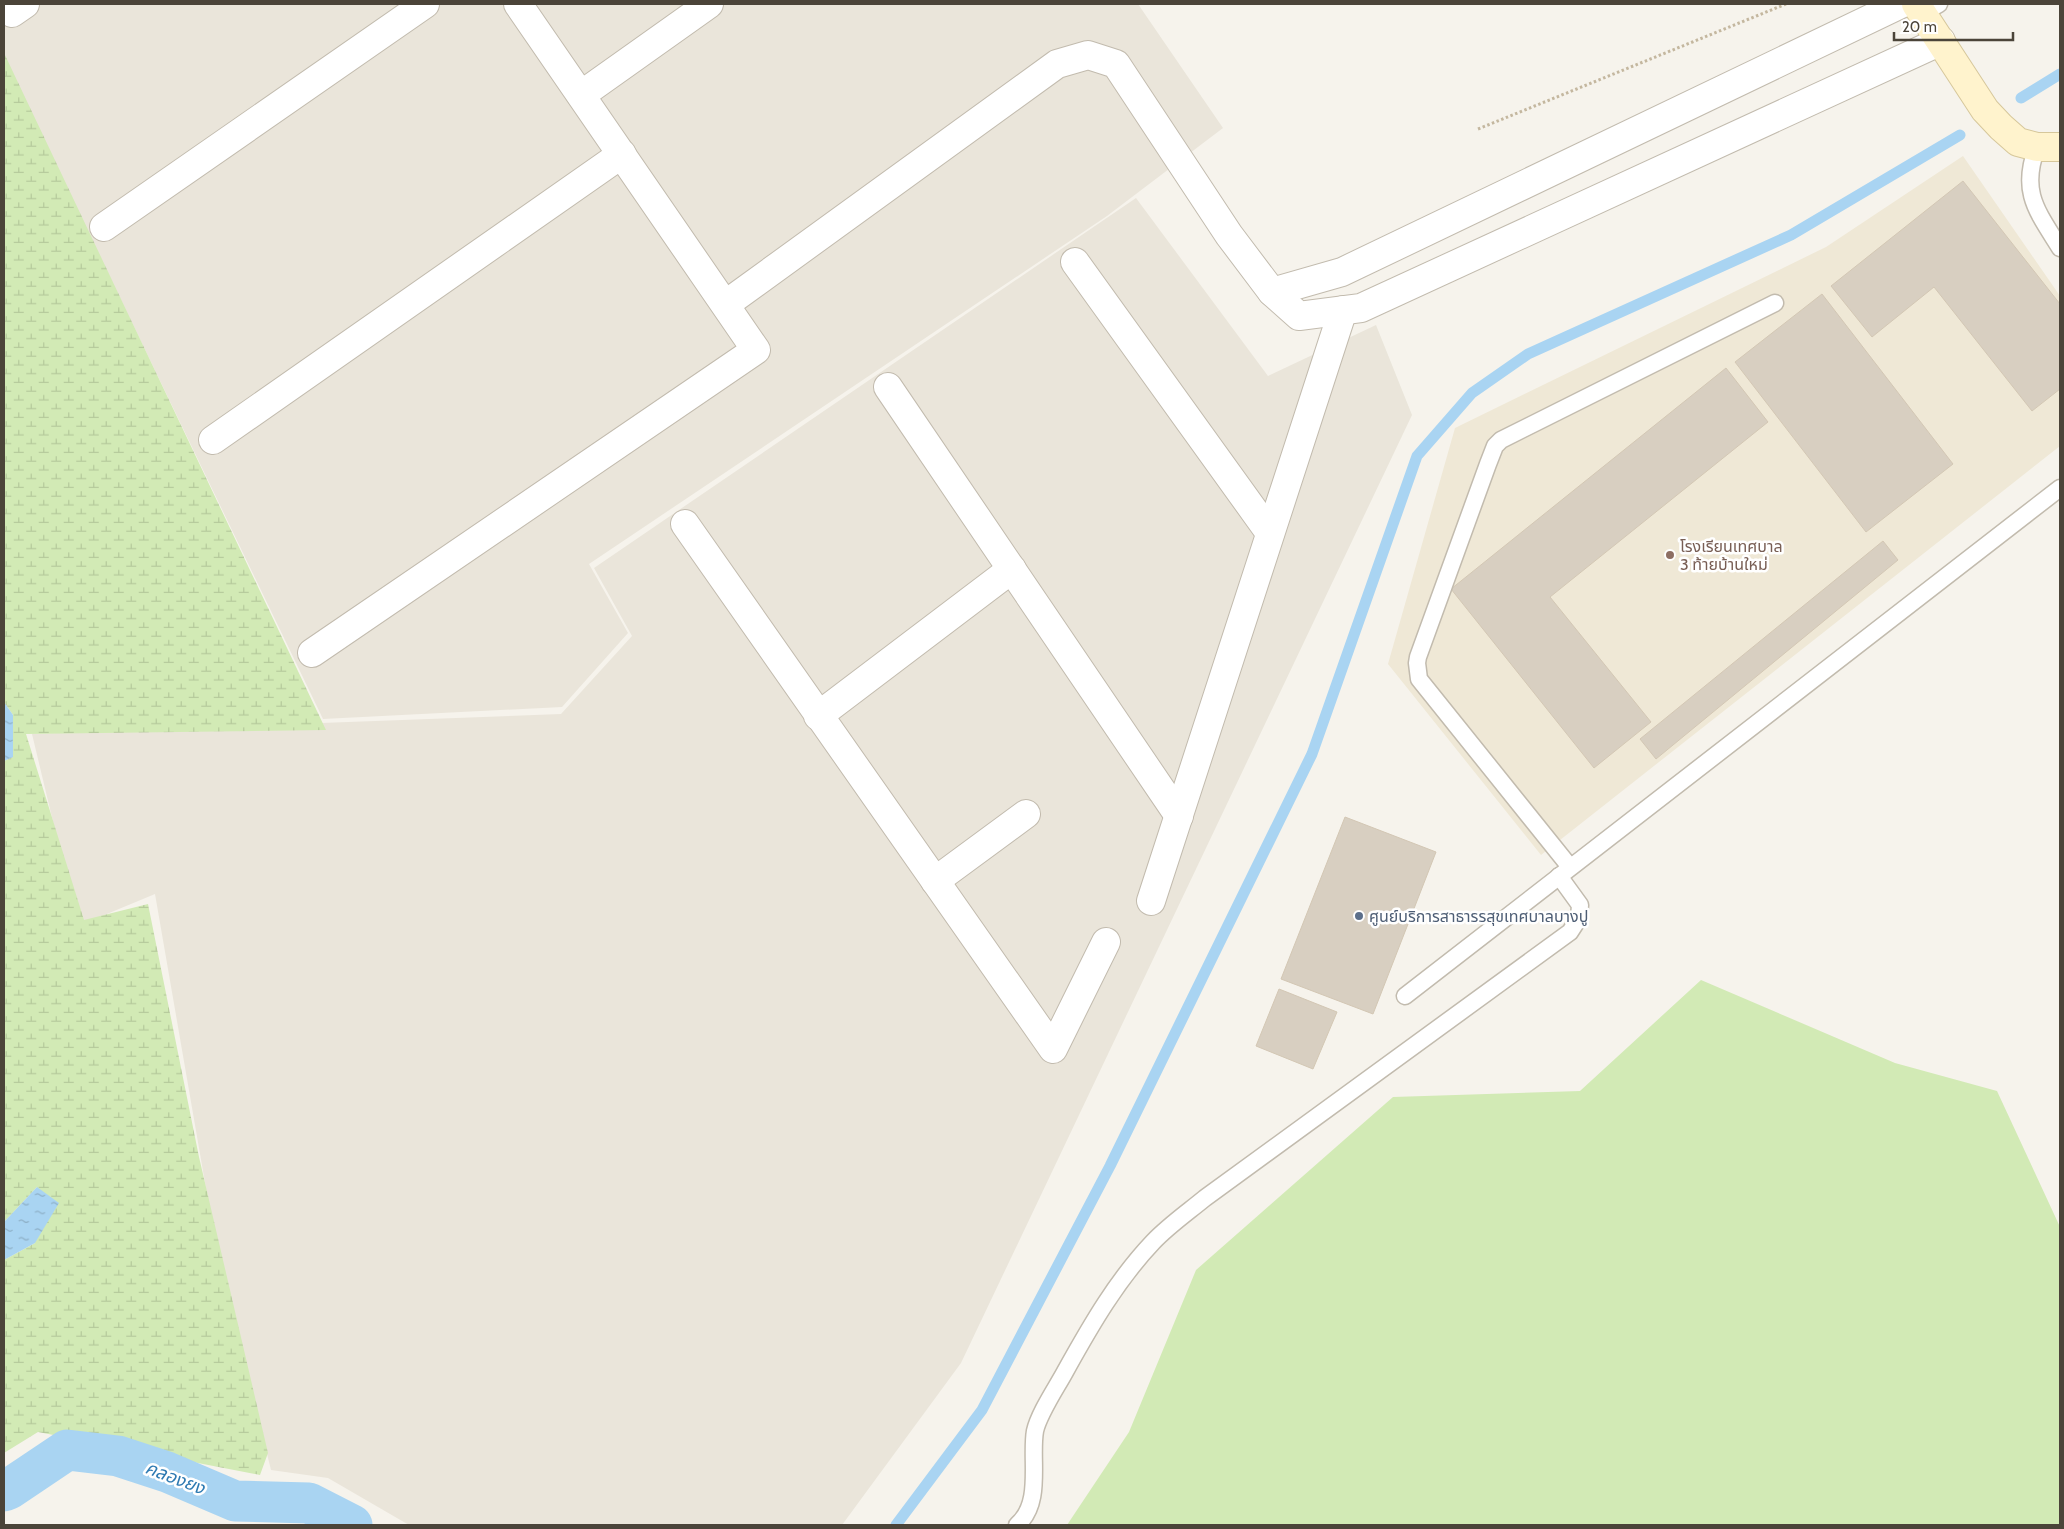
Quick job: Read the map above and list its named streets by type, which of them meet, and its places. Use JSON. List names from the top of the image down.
{
  "water": ["คลองยง"],
  "places": ["โรงเรียนเทศบาล 3 ท้ายบ้านใหม่", "ศูนย์บริการสาธารรสุขเทศบาลบางปู"],
  "scale_bar": "20 m"
}
